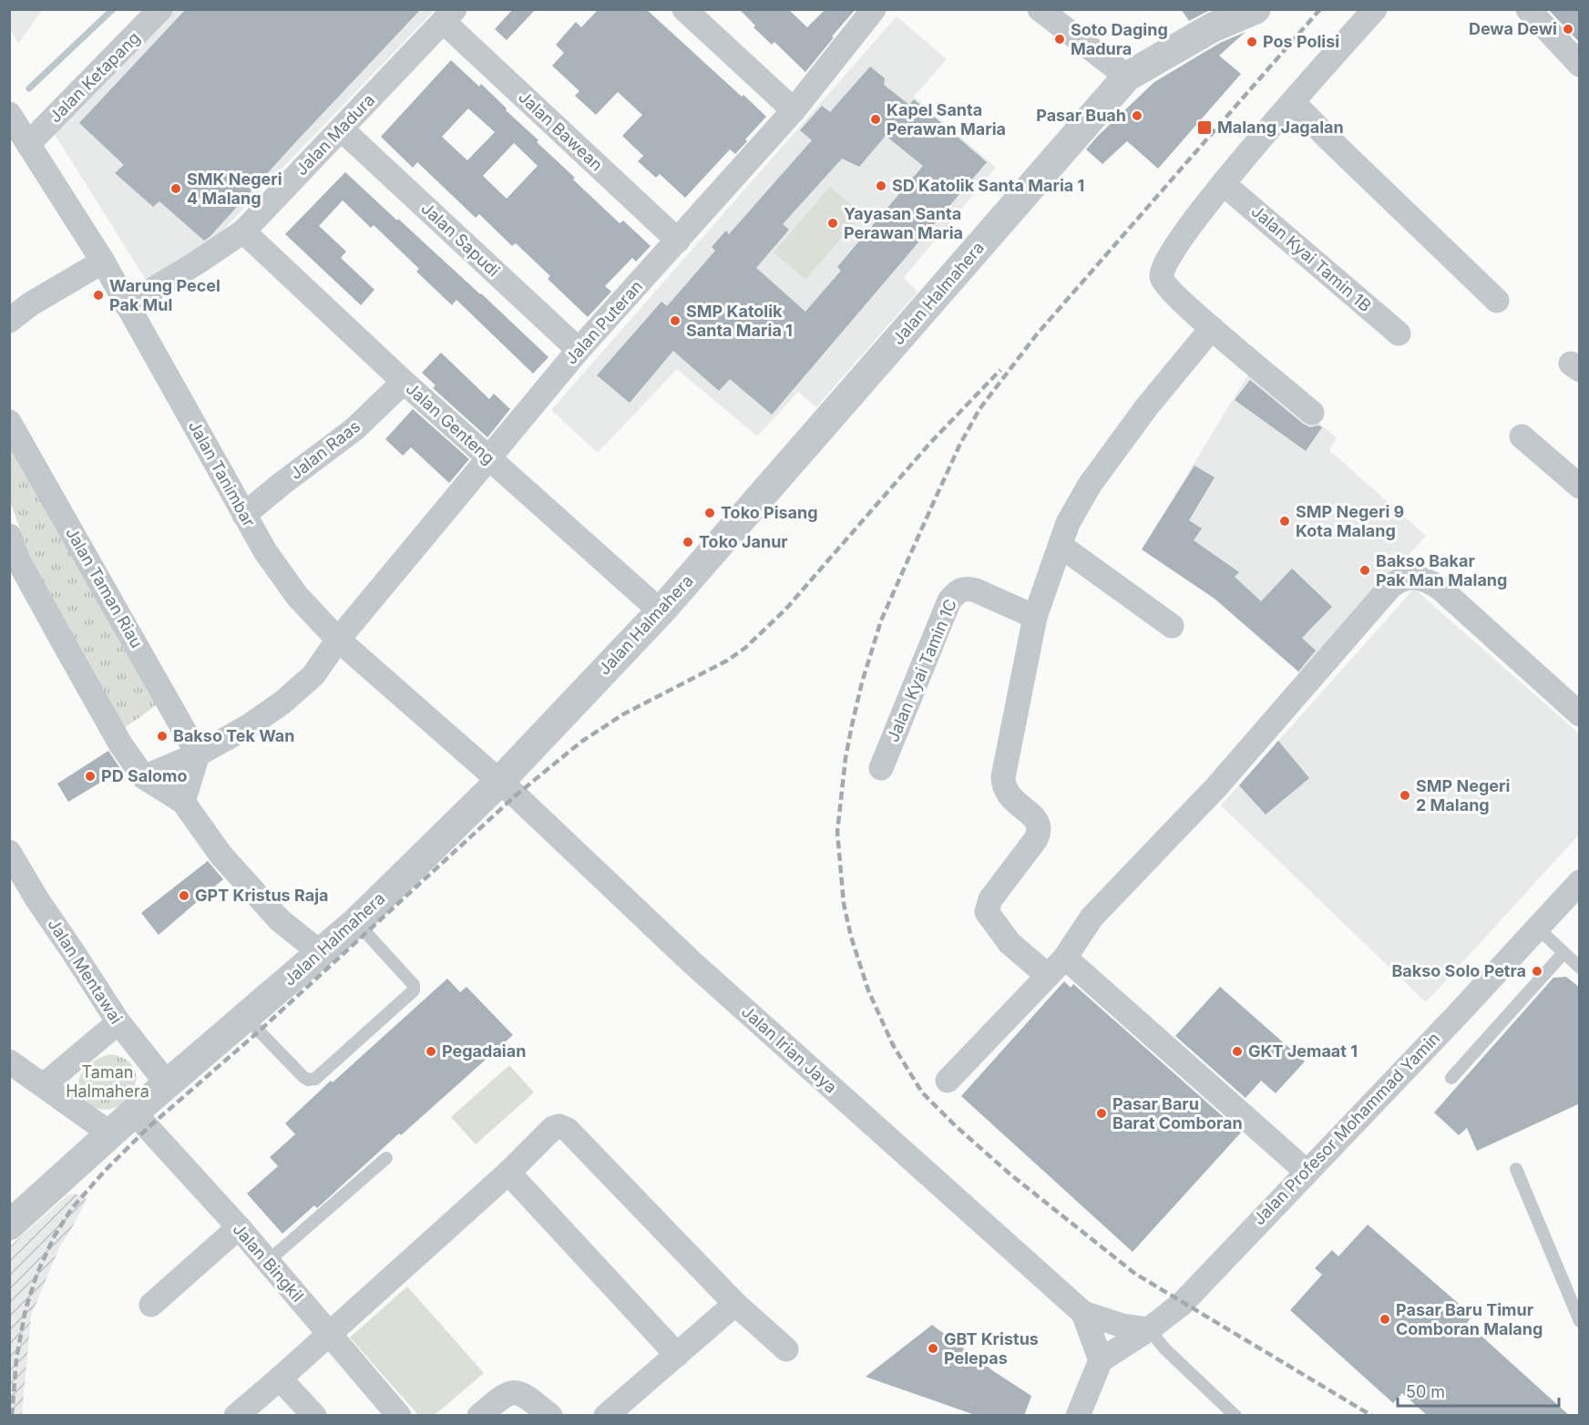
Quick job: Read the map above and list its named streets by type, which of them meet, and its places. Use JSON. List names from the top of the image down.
{
  "streets": {
    "street": [
      "Jalan Ketapang",
      "Jalan Bawean",
      "Jalan Madura",
      "Jalan Sapudi",
      "Jalan Kyai Tamin 1B",
      "Jalan Halmahera",
      "Jalan Puteran",
      "Jalan Genteng",
      "Jalan Raas",
      "Jalan Tanimbar",
      "Jalan Taman Riau",
      "Jalan Kyai Tamin 1C",
      "Jalan Mentawai",
      "Jalan Irian Jaya",
      "Jalan Profesor Mohammad Yamin",
      "Jalan Bingkil"
    ]
  },
  "crossings": [
    ["Jalan Ketapang", "Jalan Tanimbar"],
    ["Jalan Bawean", "Jalan Madura"],
    ["Jalan Bawean", "Jalan Puteran"],
    ["Jalan Madura", "Jalan Sapudi"],
    ["Jalan Madura", "Jalan Genteng"],
    ["Jalan Madura", "Jalan Tanimbar"],
    ["Jalan Sapudi", "Jalan Puteran"],
    ["Jalan Halmahera", "Jalan Genteng"],
    ["Jalan Halmahera", "Jalan Tanimbar"],
    ["Jalan Halmahera", "Jalan Mentawai"],
    ["Jalan Halmahera", "Jalan Irian Jaya"],
    ["Jalan Halmahera", "Jalan Bingkil"],
    ["Jalan Puteran", "Jalan Genteng"],
    ["Jalan Puteran", "Jalan Tanimbar"],
    ["Jalan Puteran", "Jalan Taman Riau"],
    ["Jalan Genteng", "Jalan Raas"],
    ["Jalan Raas", "Jalan Tanimbar"],
    ["Jalan Tanimbar", "Jalan Irian Jaya"],
    ["Jalan Irian Jaya", "Jalan Profesor Mohammad Yamin"]
  ],
  "parks": ["Taman Halmahera"],
  "places": {
    "other": [
      "Dewa Dewi",
      "Soto Daging Madura",
      "Pos Polisi",
      "Pasar Buah",
      "Kapel Santa Perawan Maria",
      "SD Katolik Santa Maria 1",
      "SMK Negeri 4 Malang",
      "Yayasan Santa Perawan Maria",
      "Warung Pecel Pak Mul",
      "SMP Katolik Santa Maria 1",
      "Toko Pisang",
      "SMP Negeri 9 Kota Malang",
      "Toko Janur",
      "Bakso Bakar Pak Man Malang",
      "Bakso Tek Wan",
      "PD Salomo",
      "SMP Negeri 2 Malang",
      "GPT Kristus Raja",
      "Bakso Solo Petra",
      "Pegadaian",
      "GKT Jemaat 1",
      "Pasar Baru Barat Comboran",
      "Pasar Baru Timur Comboran Malang",
      "GBT Kristus Pelepas"
    ],
    "transit": ["Malang Jagalan"]
  },
  "scale_bar": "50 m"
}
